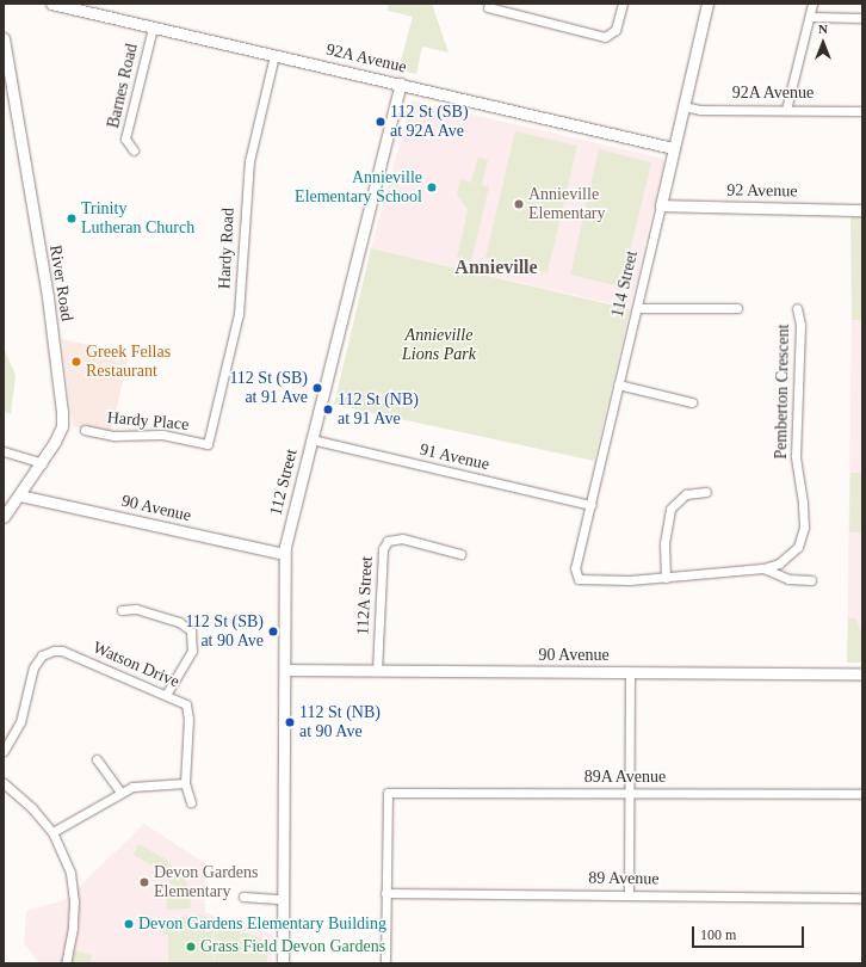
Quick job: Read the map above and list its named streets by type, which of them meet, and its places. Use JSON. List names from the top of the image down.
{
  "streets": {
    "street": [
      "92A Avenue",
      "Barnes Road",
      "92 Avenue",
      "Hardy Road",
      "River Road",
      "114 Street",
      "Pemberton Crescent",
      "Hardy Place",
      "91 Avenue",
      "112 Street",
      "90 Avenue",
      "112A Street",
      "Watson Drive",
      "89A Avenue",
      "89 Avenue"
    ]
  },
  "crossings": [
    ["92A Avenue", "Barnes Road"],
    ["92A Avenue", "Hardy Road"],
    ["92A Avenue", "114 Street"],
    ["92A Avenue", "112 Street"],
    ["92 Avenue", "114 Street"],
    ["Hardy Road", "Hardy Place"],
    ["River Road", "90 Avenue"],
    ["114 Street", "Pemberton Crescent"],
    ["114 Street", "91 Avenue"],
    ["91 Avenue", "112 Street"],
    ["112 Street", "90 Avenue"],
    ["90 Avenue", "112A Street"],
    ["89A Avenue", "89 Avenue"]
  ],
  "districts": ["Annieville"],
  "parks": ["Annieville Lions Park"],
  "places": [
    "112 St (SB) at 92A Ave",
    "Annieville Elementary School",
    "Annieville Elementary",
    "Trinity Lutheran Church",
    "Greek Fellas Restaurant",
    "112 St (SB) at 91 Ave",
    "112 St (NB) at 91 Ave",
    "112 St (SB) at 90 Ave",
    "112 St (NB) at 90 Ave",
    "Devon Gardens Elementary",
    "Devon Gardens Elementary Building",
    "Grass Field Devon Gardens"
  ],
  "scale_bar": "100 m",
  "north": "top"
}
